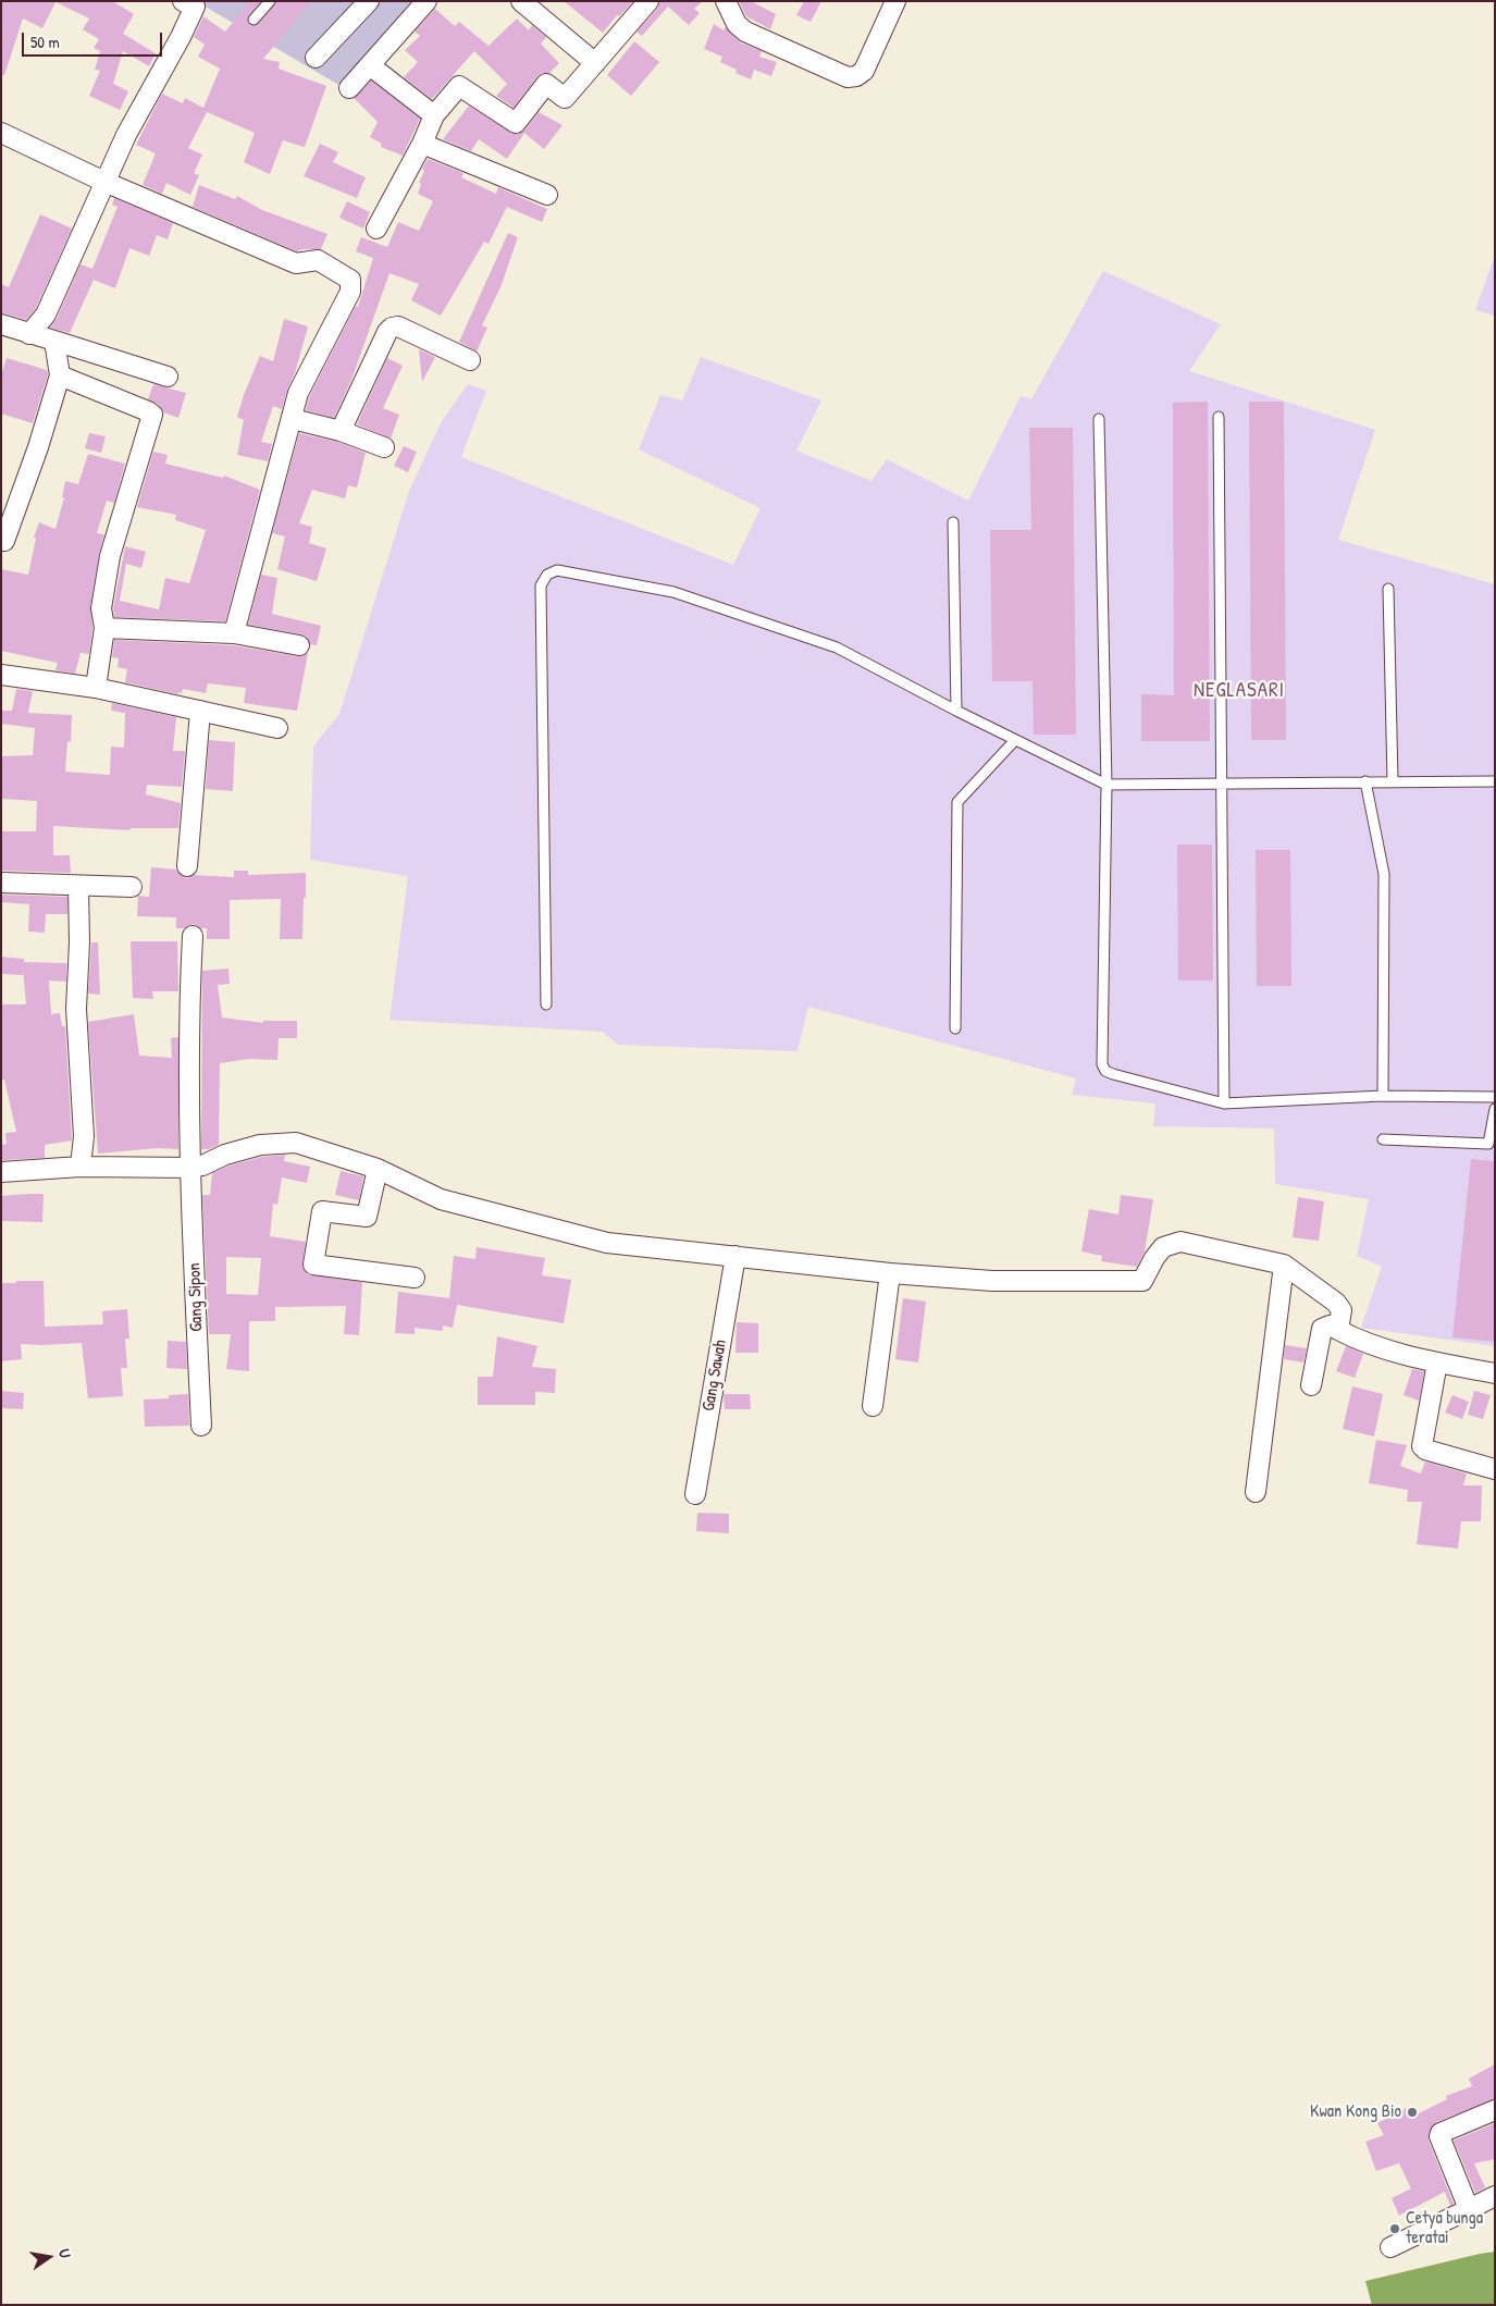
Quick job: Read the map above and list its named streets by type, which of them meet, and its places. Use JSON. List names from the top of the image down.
{
  "streets": {
    "street": ["Gang Sipon", "Gang Sawah"]
  },
  "districts": ["NEGLASARI"],
  "places": ["Kwan Kong Bio", "Cetya bunga teratai"],
  "scale_bar": "50 m",
  "north": "right"
}
